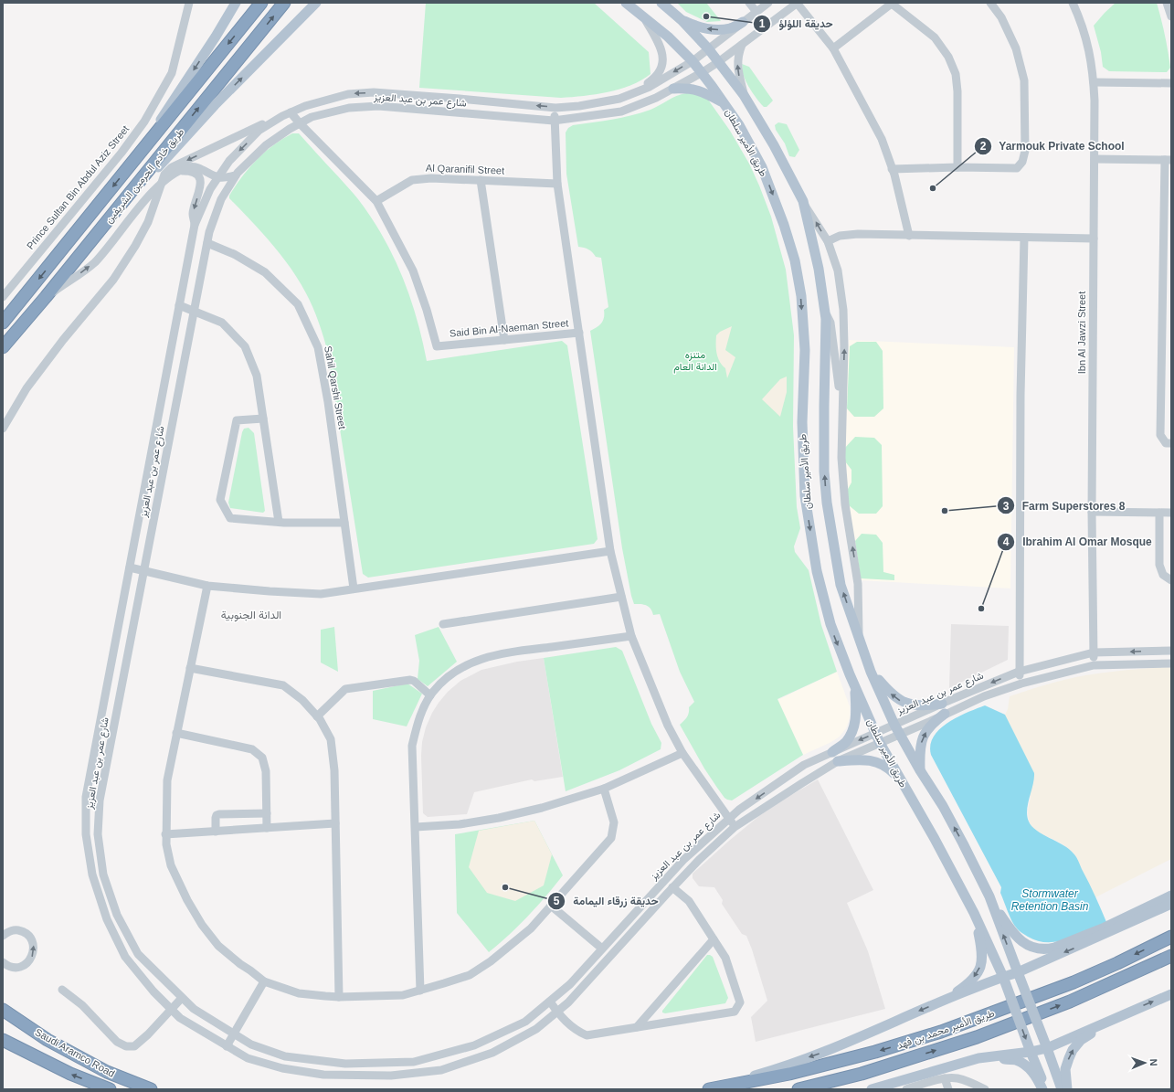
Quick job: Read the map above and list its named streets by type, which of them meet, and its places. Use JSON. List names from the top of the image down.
{
  "streets": {
    "highway": ["طريق خادم الحرمين الشريفين", "طريق الأمير محمد بن فهد", "Saudi Aramco Road"],
    "main road": ["طريق الأمير سلطان"],
    "street": [
      "شارع عمر بن عبد العزيز",
      "Al Qaranifil Street",
      "Prince Sultan Bin Abdul Aziz Street",
      "Said Bin Al-Naeman Street",
      "Ibn Al Jawzi Street",
      "Sahil Qarshi Street"
    ]
  },
  "crossings": [
    ["شارع عمر بن عبد العزيز", "طريق الأمير سلطان"],
    ["شارع عمر بن عبد العزيز", "Said Bin Al-Naeman Street"],
    ["شارع عمر بن عبد العزيز", "Ibn Al Jawzi Street"],
    ["شارع عمر بن عبد العزيز", "Sahil Qarshi Street"],
    ["Al Qaranifil Street", "Said Bin Al-Naeman Street"]
  ],
  "districts": ["الدانة الجنوبية"],
  "water": ["Stormwater Retention Basin"],
  "parks": ["متنزه الدانة العام"],
  "places": [
    "حديقة اللؤلؤ",
    "Yarmouk Private School",
    "Farm Superstores 8",
    "Ibrahim Al Omar Mosque",
    "حديقة زرقاء اليمامة"
  ],
  "north": "right"
}
